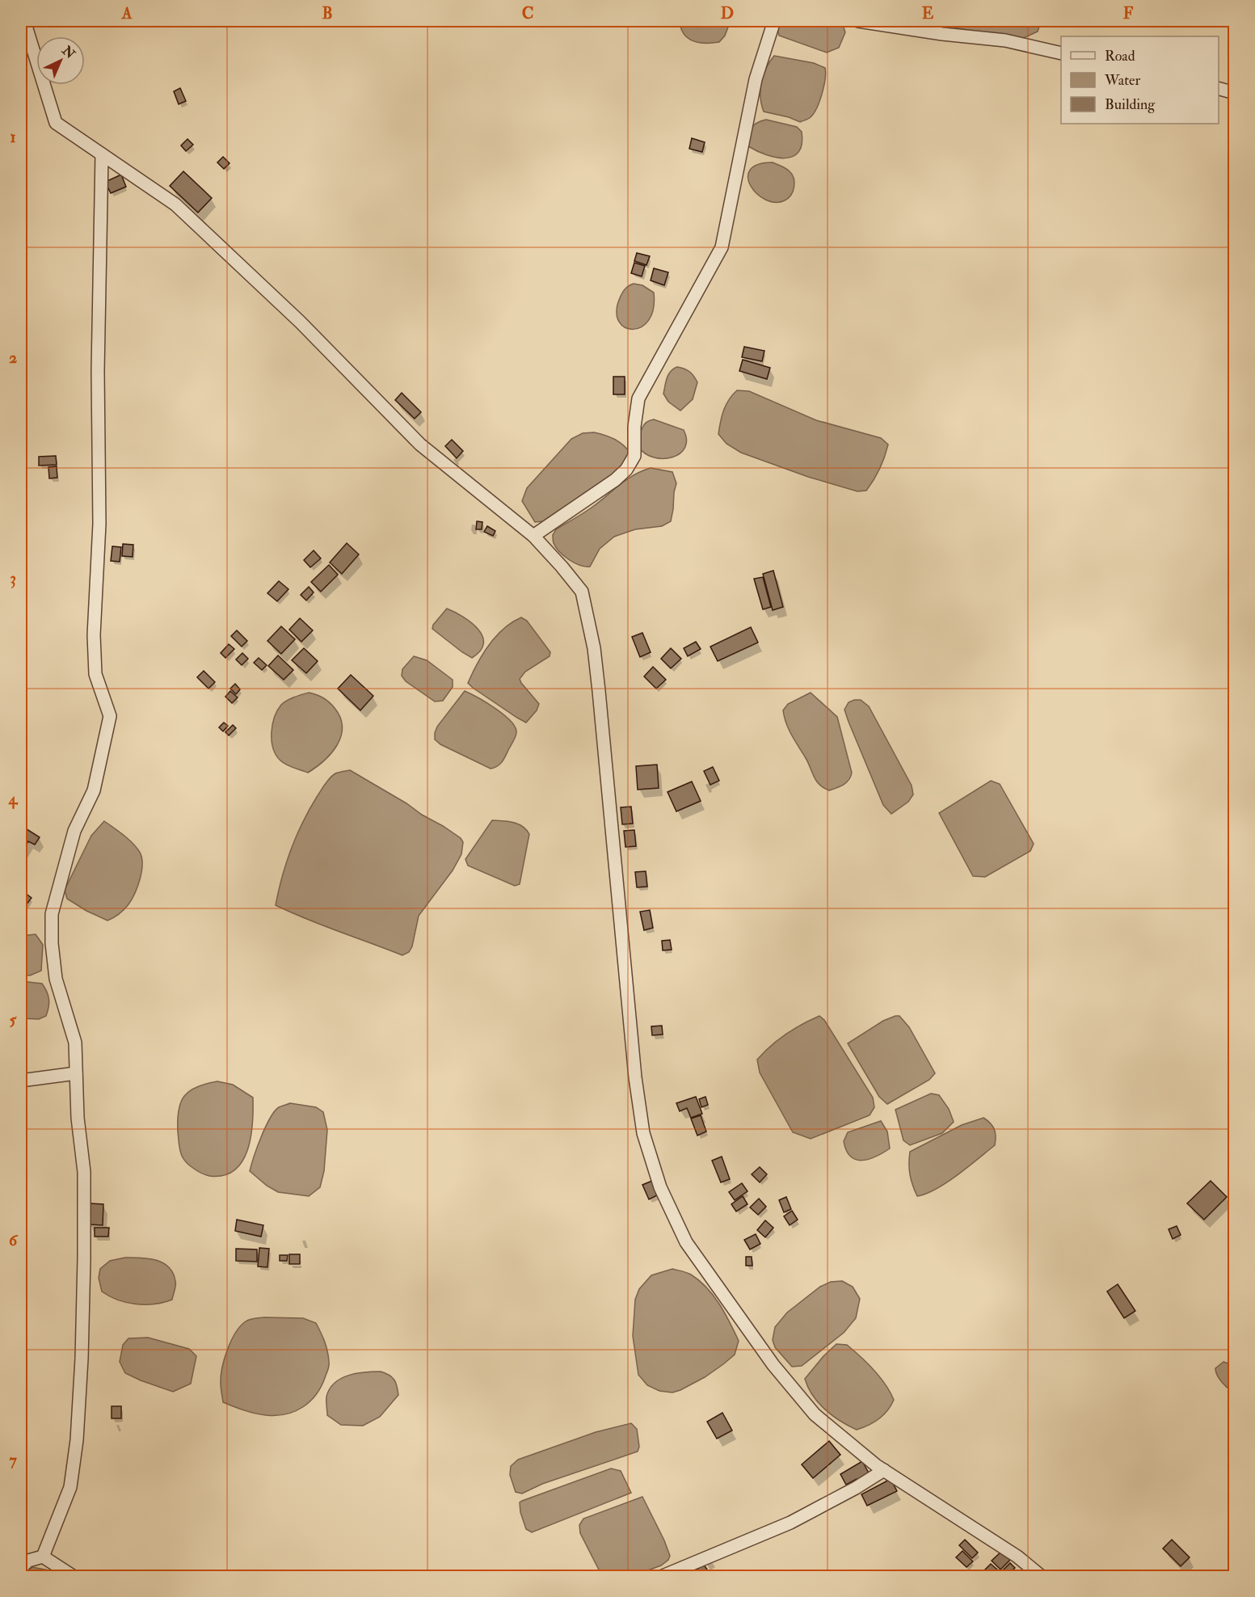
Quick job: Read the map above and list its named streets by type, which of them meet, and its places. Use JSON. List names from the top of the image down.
{
  "legend": ["Road", "Water", "Building"],
  "north": "top right",
  "grid": {
    "columns": [
      "A",
      "B",
      "C",
      "D",
      "E",
      "F"
    ],
    "rows": [
      "1",
      "2",
      "3",
      "4",
      "5",
      "6",
      "7"
    ]
  }
}
